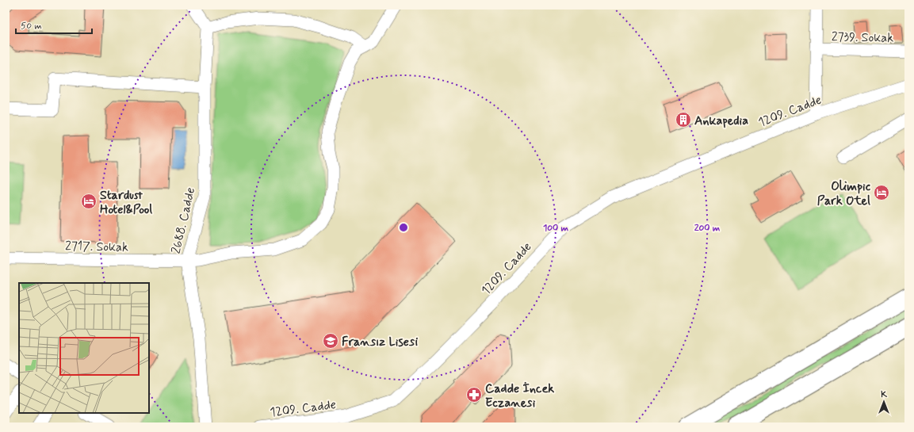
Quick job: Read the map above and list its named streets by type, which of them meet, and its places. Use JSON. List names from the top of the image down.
{
  "streets": {
    "street": [
      "2739. Sokak",
      "1209. Cadde",
      "2688. Cadde",
      "2717. Sokak"
    ]
  },
  "crossings": [
    ["2688. Cadde", "2717. Sokak"]
  ],
  "places": {
    "building": ["Ankapedia"],
    "hotel": ["Olimpic Park Otel", "Stardust Hotel&Pool"],
    "school or university": ["Fransız Lisesi"],
    "pharmacy": ["Cadde İncek Eczanesi"]
  },
  "scale_bar": "50 m",
  "north": "top",
  "rings": ["100 m", "200 m"]
}
